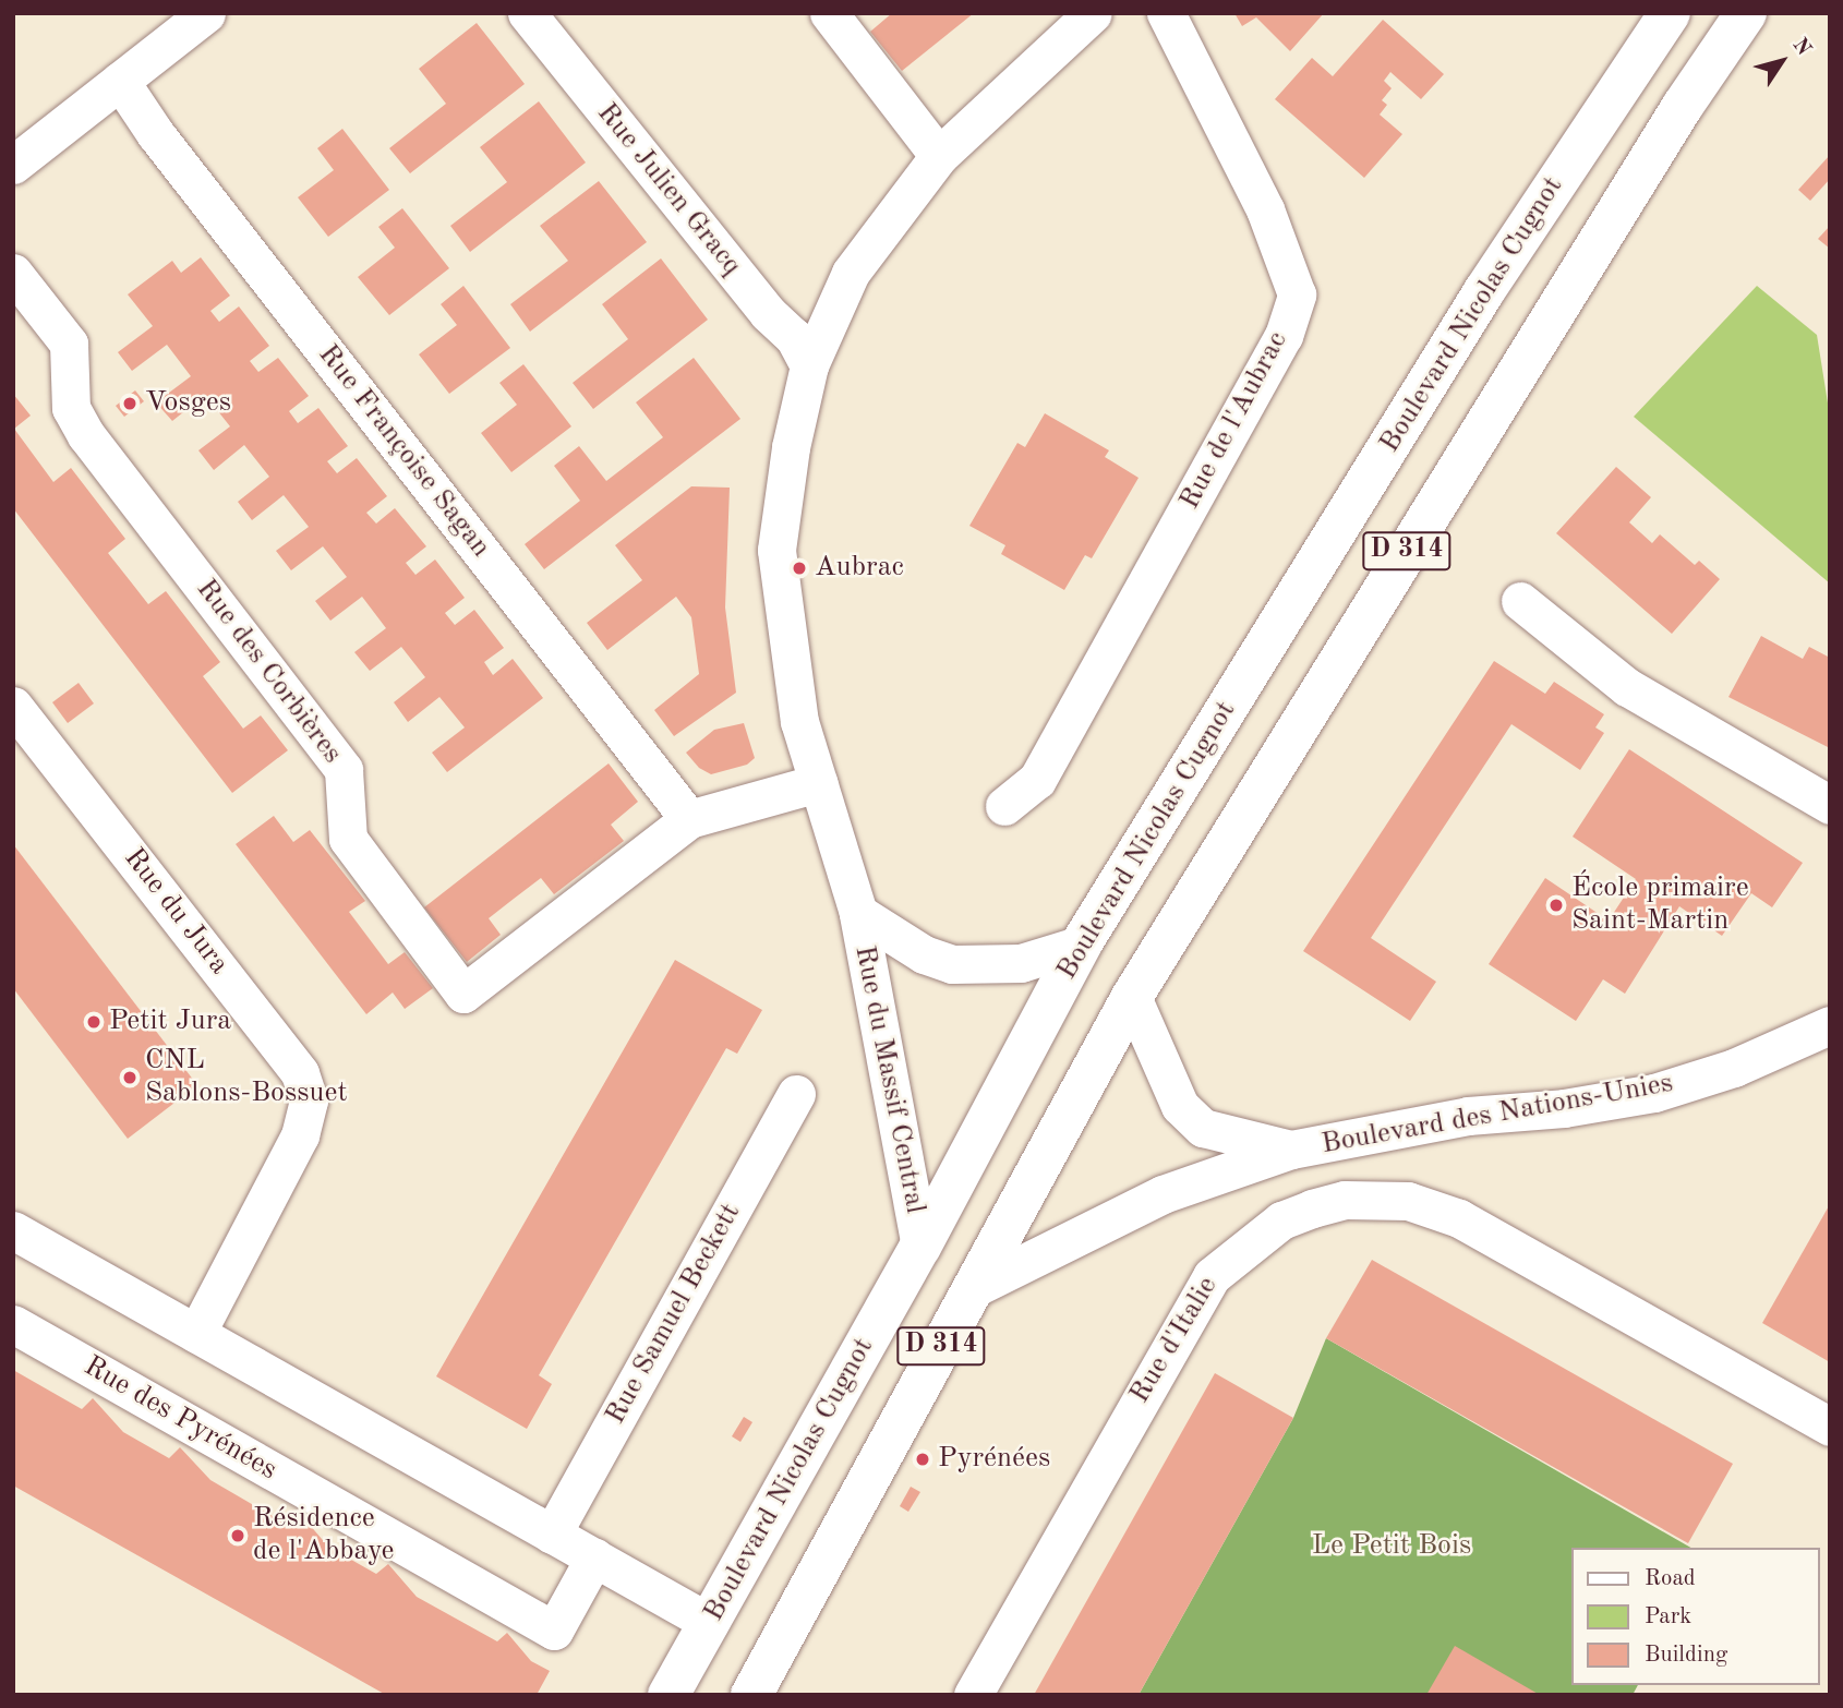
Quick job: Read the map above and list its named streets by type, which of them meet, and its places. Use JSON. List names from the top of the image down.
{
  "streets": {
    "main road": ["Boulevard Nicolas Cugnot", "D 314"],
    "street": [
      "Rue Julien Gracq",
      "Rue de l'Aubrac",
      "Rue Françoise Sagan",
      "Rue des Corbières",
      "Rue du Jura",
      "Rue du Massif Central",
      "Boulevard des Nations-Unies",
      "Rue Samuel Beckett",
      "Rue d'Italie",
      "Rue des Pyrénées"
    ]
  },
  "crossings": [
    ["Rue Julien Gracq", "Rue du Massif Central"],
    ["Boulevard Nicolas Cugnot", "Rue du Massif Central"],
    ["Rue Françoise Sagan", "Rue des Corbières"],
    ["D 314", "Boulevard des Nations-Unies"],
    ["Rue des Corbières", "Rue du Massif Central"]
  ],
  "parks": ["Le Petit Bois"],
  "places": [
    "Vosges",
    "Aubrac",
    "École primaire Saint-Martin",
    "Petit Jura",
    "CNL Sablons-Bossuet",
    "Pyrénées",
    "Résidence de l'Abbaye"
  ],
  "legend": ["Road", "Park", "Building"],
  "north": "top right"
}
